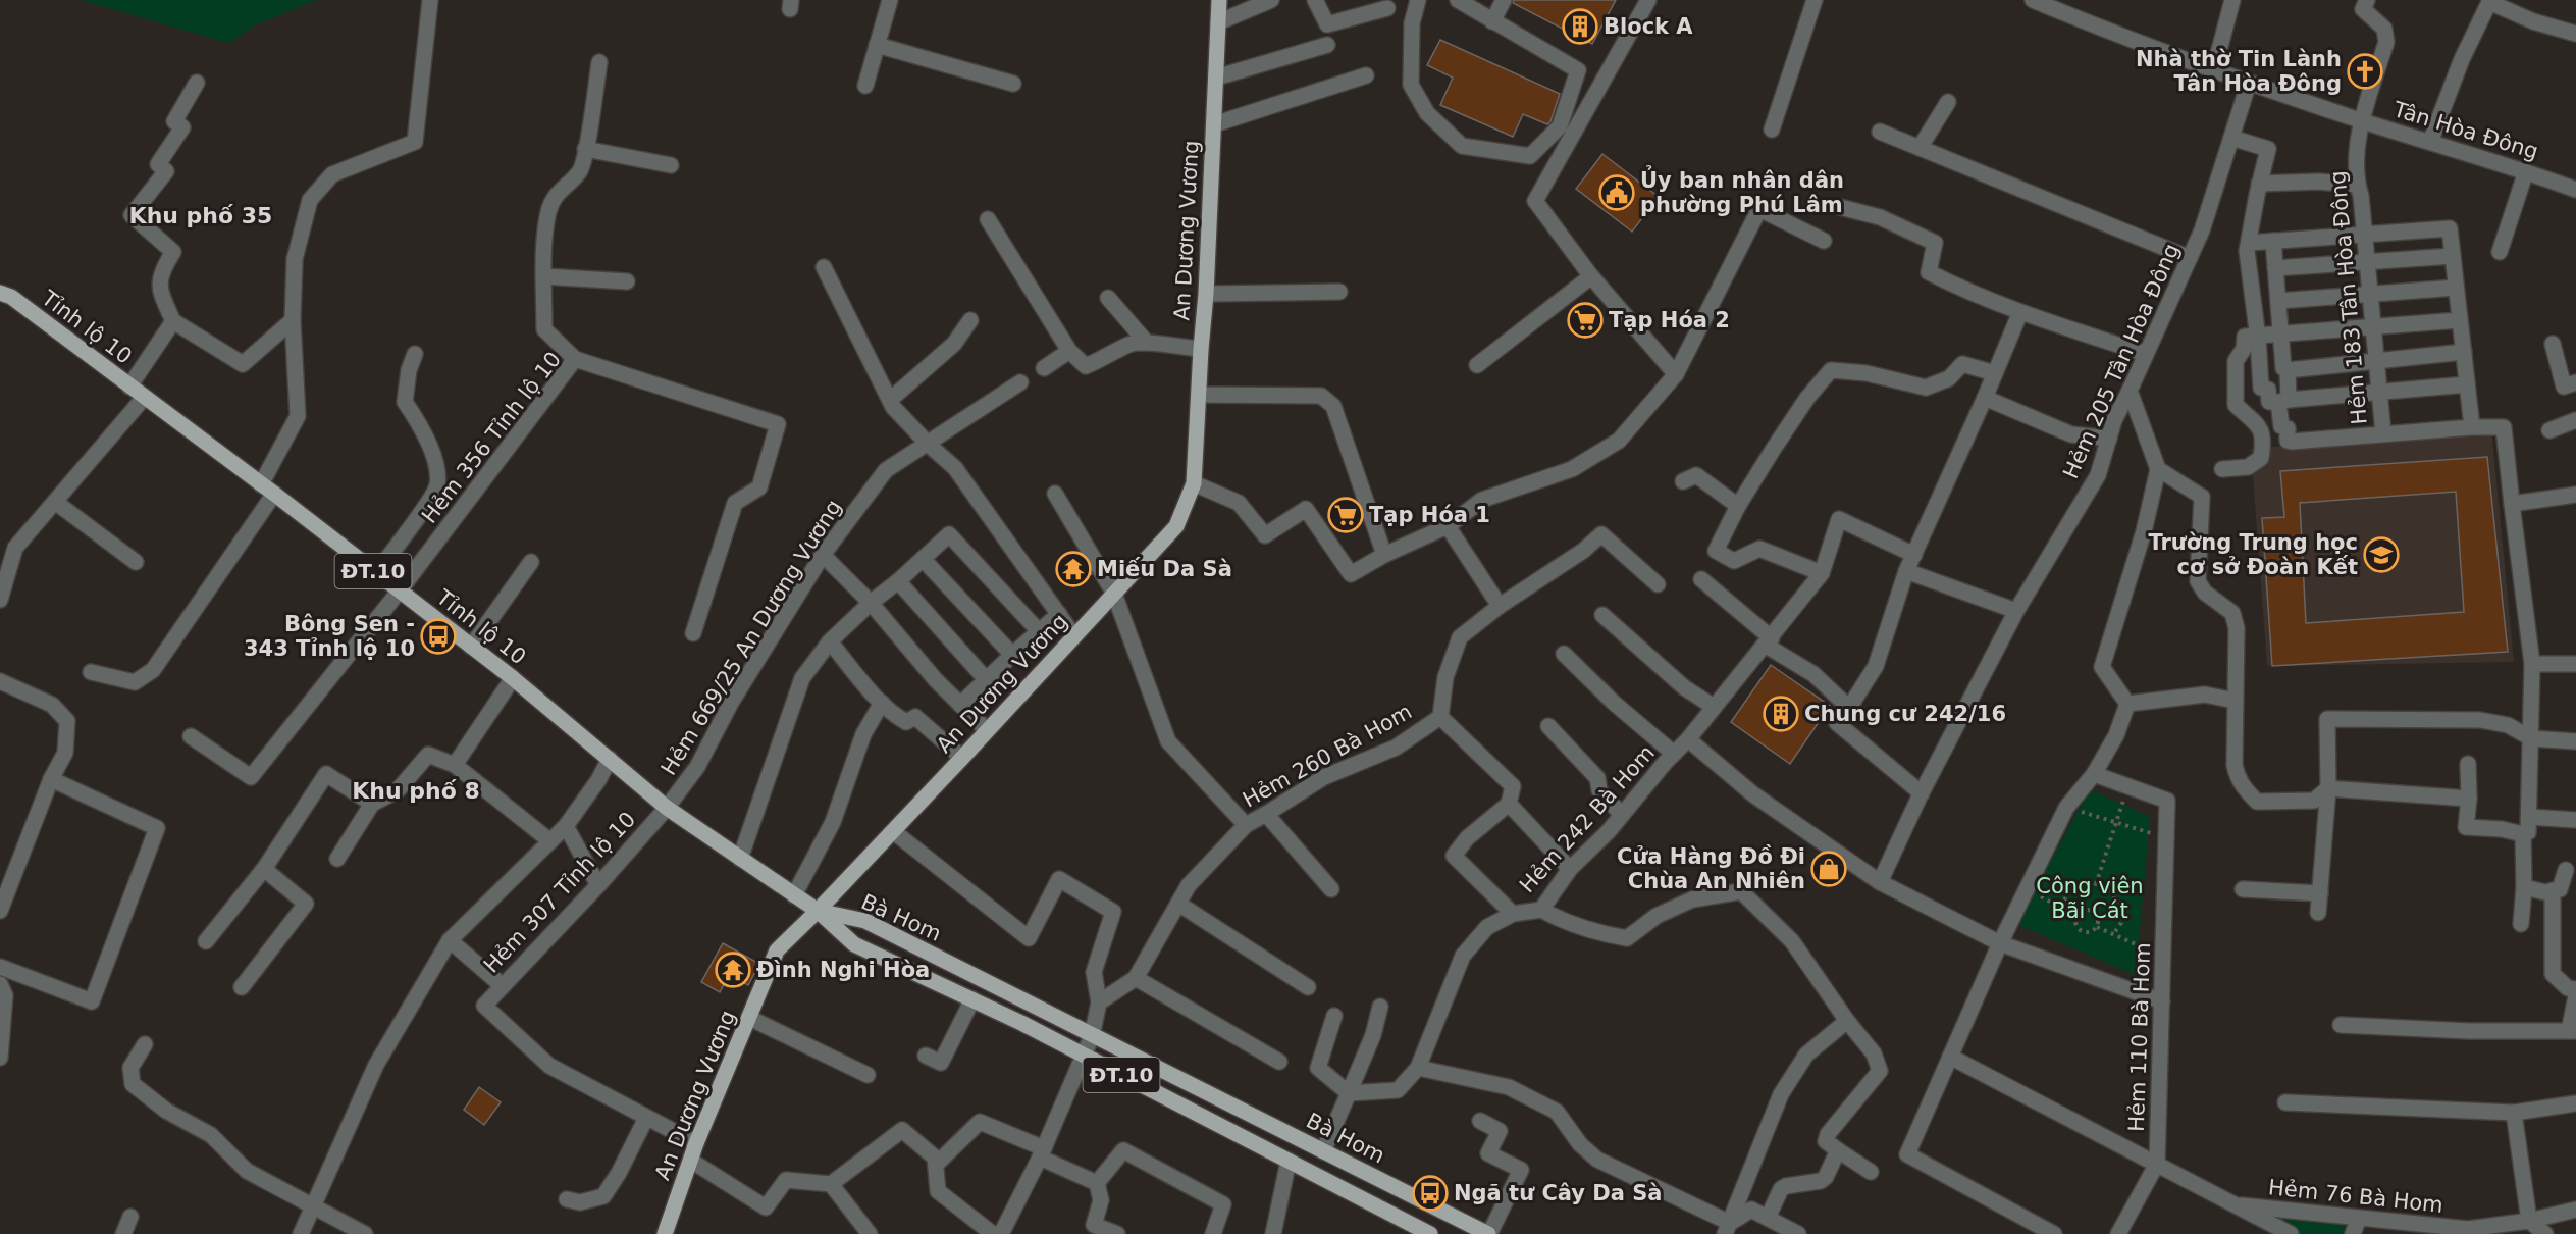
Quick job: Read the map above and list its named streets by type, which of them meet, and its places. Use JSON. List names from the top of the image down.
{
  "streets": {
    "main road": [
      "An Dương Vương",
      "Tỉnh lộ 10",
      "ĐT.10",
      "Bà Hom"
    ],
    "street": [
      "Tân Hòa Đông",
      "Hẻm 183 Tân Hòa Đông",
      "Hẻm 205 Tân Hòa Đông",
      "Hẻm 356 Tỉnh lộ 10",
      "Hẻm 669/25 An Dương Vương",
      "Hẻm 260 Bà Hom",
      "Hẻm 242 Bà Hom",
      "Hẻm 307 Tỉnh lộ 10",
      "Hẻm 110 Bà Hom",
      "Hẻm 76 Bà Hom"
    ]
  },
  "crossings": [
    ["Tân Hòa Đông", "Hẻm 183 Tân Hòa Đông"],
    ["Tân Hòa Đông", "Hẻm 205 Tân Hòa Đông"],
    ["An Dương Vương", "Tỉnh lộ 10"],
    ["An Dương Vương", "Bà Hom"],
    ["Tỉnh lộ 10", "Hẻm 356 Tỉnh lộ 10"],
    ["Tỉnh lộ 10", "Hẻm 669/25 An Dương Vương"],
    ["Tỉnh lộ 10", "Hẻm 307 Tỉnh lộ 10"],
    ["Tỉnh lộ 10", "Bà Hom"],
    ["Hẻm 669/25 An Dương Vương", "Hẻm 307 Tỉnh lộ 10"]
  ],
  "districts": ["Khu phố 35", "Khu phố 8"],
  "parks": ["Công viên Bãi Cát"],
  "places": {
    "building": ["Block A", "Chung cư 242/16"],
    "church": ["Nhà thờ Tin Lành Tân Hòa Đông"],
    "public building": ["Ủy ban nhân dân phường Phú Lâm"],
    "supermarket": ["Tạp Hóa 2", "Tạp Hóa 1"],
    "school or university": ["Trường Trung học cơ sở Đoàn Kết"],
    "temple": ["Miếu Da Sà", "Đình Nghi Hòa"],
    "bus stop": ["Bông Sen - 343 Tỉnh lộ 10", "Ngã tư Cây Da Sà"],
    "shop": ["Cửa Hàng Đồ Đi Chùa An Nhiên"]
  }
}
